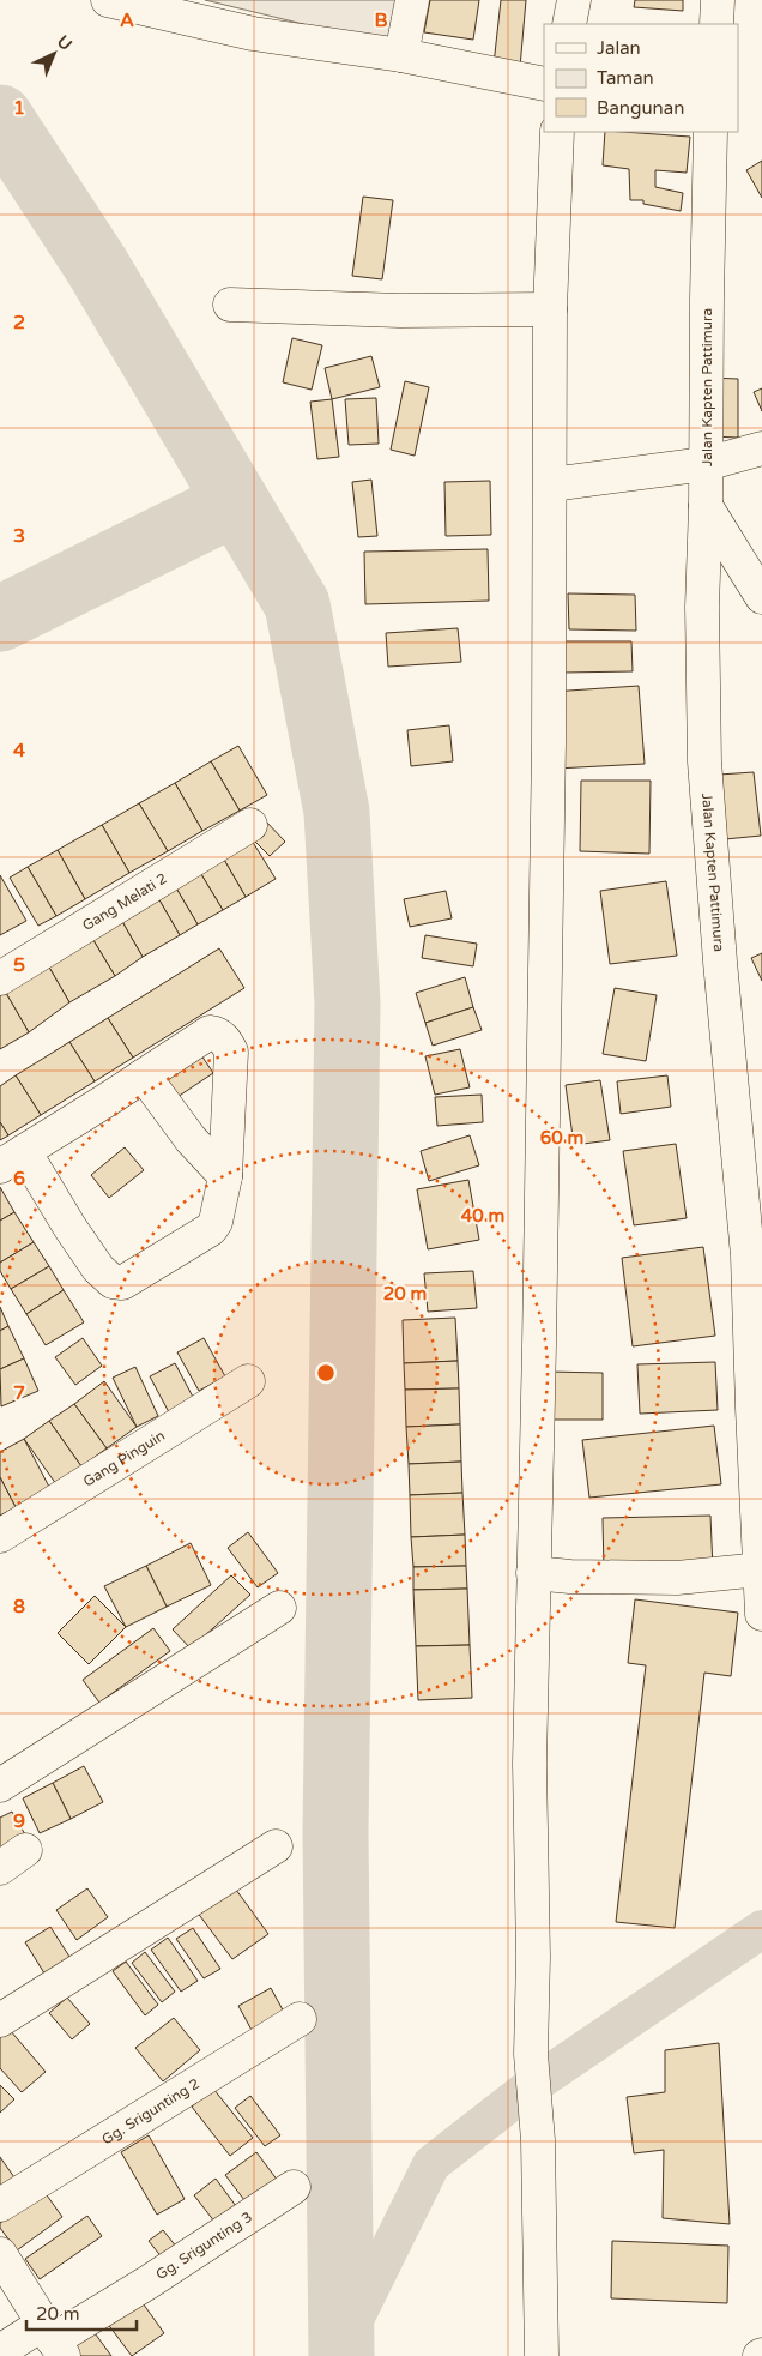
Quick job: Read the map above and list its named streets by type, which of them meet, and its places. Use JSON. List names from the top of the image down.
{
  "streets": {
    "street": [
      "Jalan Kapten Pattimura",
      "Gang Melati 2",
      "Gang Pinguin",
      "Gg. Srigunting 2",
      "Gg. Srigunting 3"
    ]
  },
  "legend": ["Jalan", "Taman", "Bangunan"],
  "scale_bar": "20 m",
  "north": "top right",
  "grid": {
    "columns": ["A", "B"],
    "rows": [
      "1",
      "2",
      "3",
      "4",
      "5",
      "6",
      "7",
      "8",
      "9"
    ]
  },
  "rings": ["60 m", "40 m", "20 m"]
}
